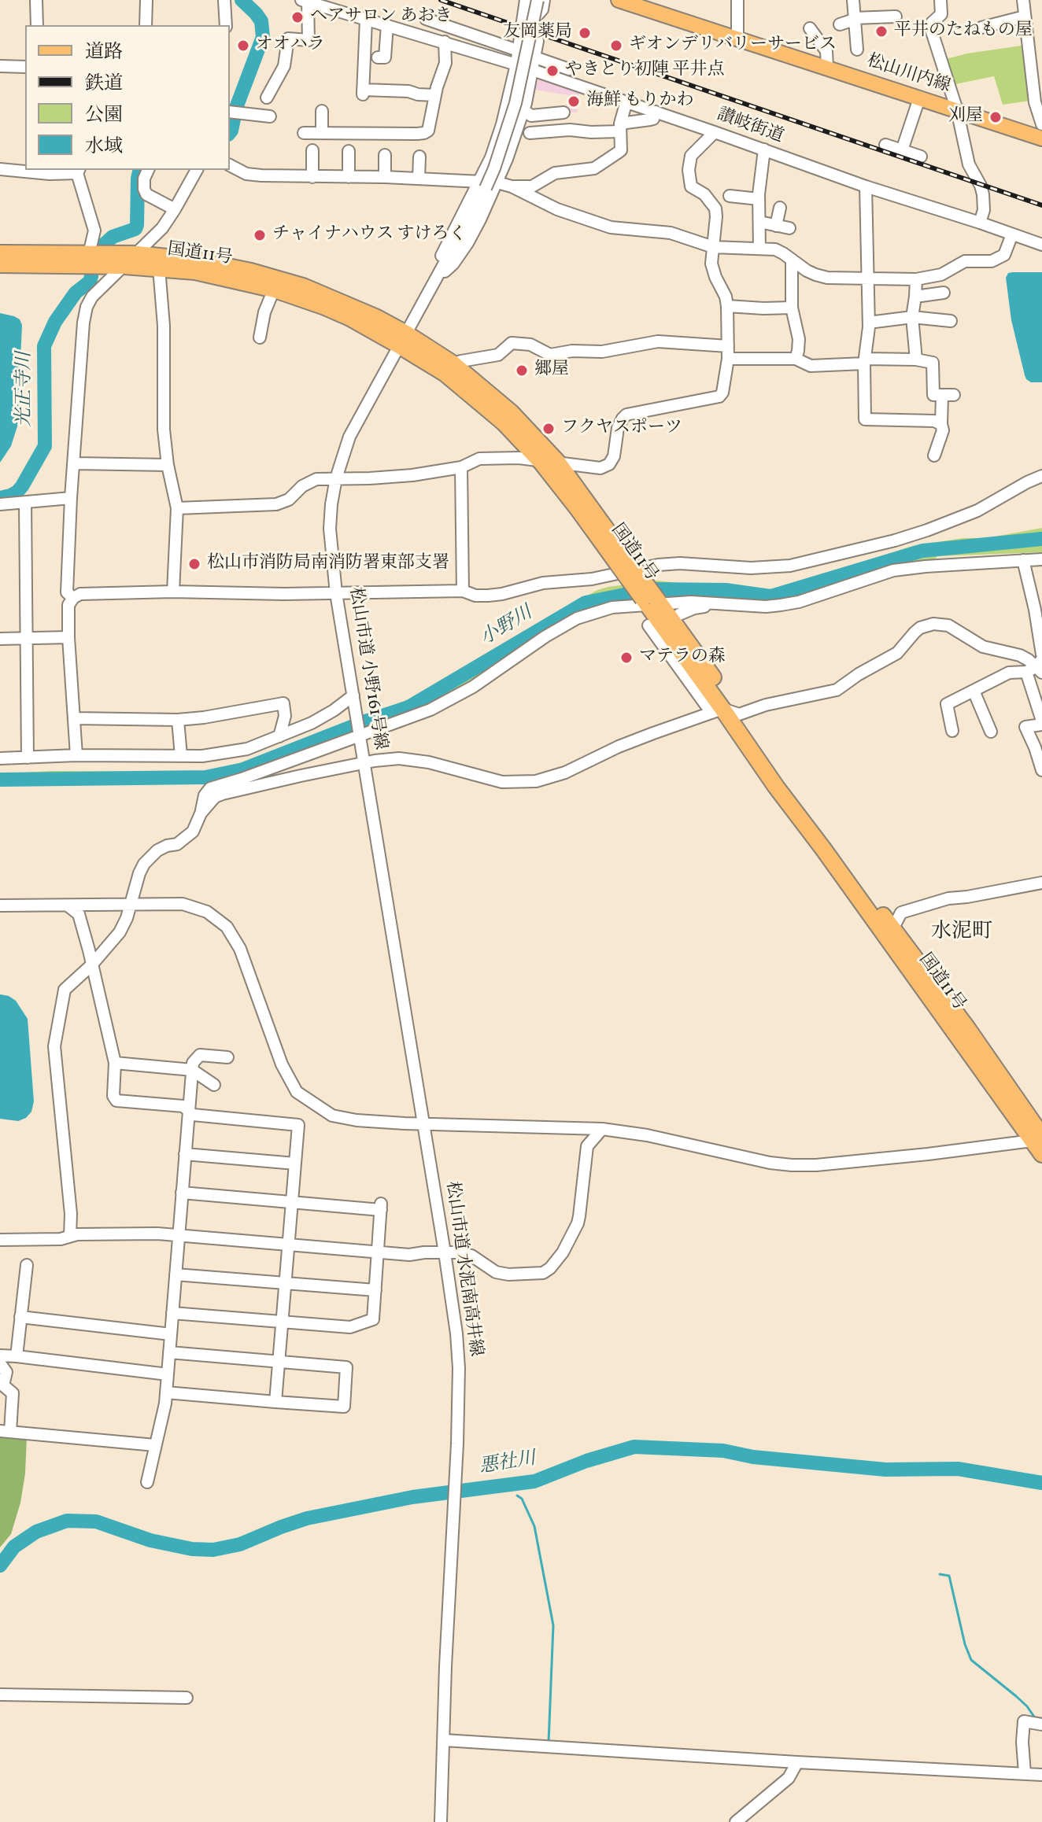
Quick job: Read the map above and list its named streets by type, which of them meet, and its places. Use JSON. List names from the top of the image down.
{
  "streets": {
    "highway": ["国道11号"],
    "main road": ["松山川内線"],
    "street": ["讃岐街道", "松山市道 小野161号線", "松山市道 水泥南高井線"]
  },
  "crossings": [
    ["国道11号", "松山市道 小野161号線"],
    ["松山市道 小野161号線", "松山市道 水泥南高井線"]
  ],
  "districts": ["水泥町"],
  "water": ["光正寺川", "小野川", "悪社川"],
  "places": [
    "ヘアサロン あおき",
    "平井のたねもの屋",
    "友岡薬局",
    "オオハラ",
    "ギオンデリバリーサービス",
    "やきとり初陣 平井点",
    "海鮮 もりかわ",
    "刈屋",
    "チャイナハウス すけろく",
    "郷屋",
    "フクヤスポーツ",
    "松山市消防局南消防署東部支署",
    "マテラの森"
  ],
  "legend": [
    "道路",
    "鉄道",
    "公園",
    "水域"
  ]
}
